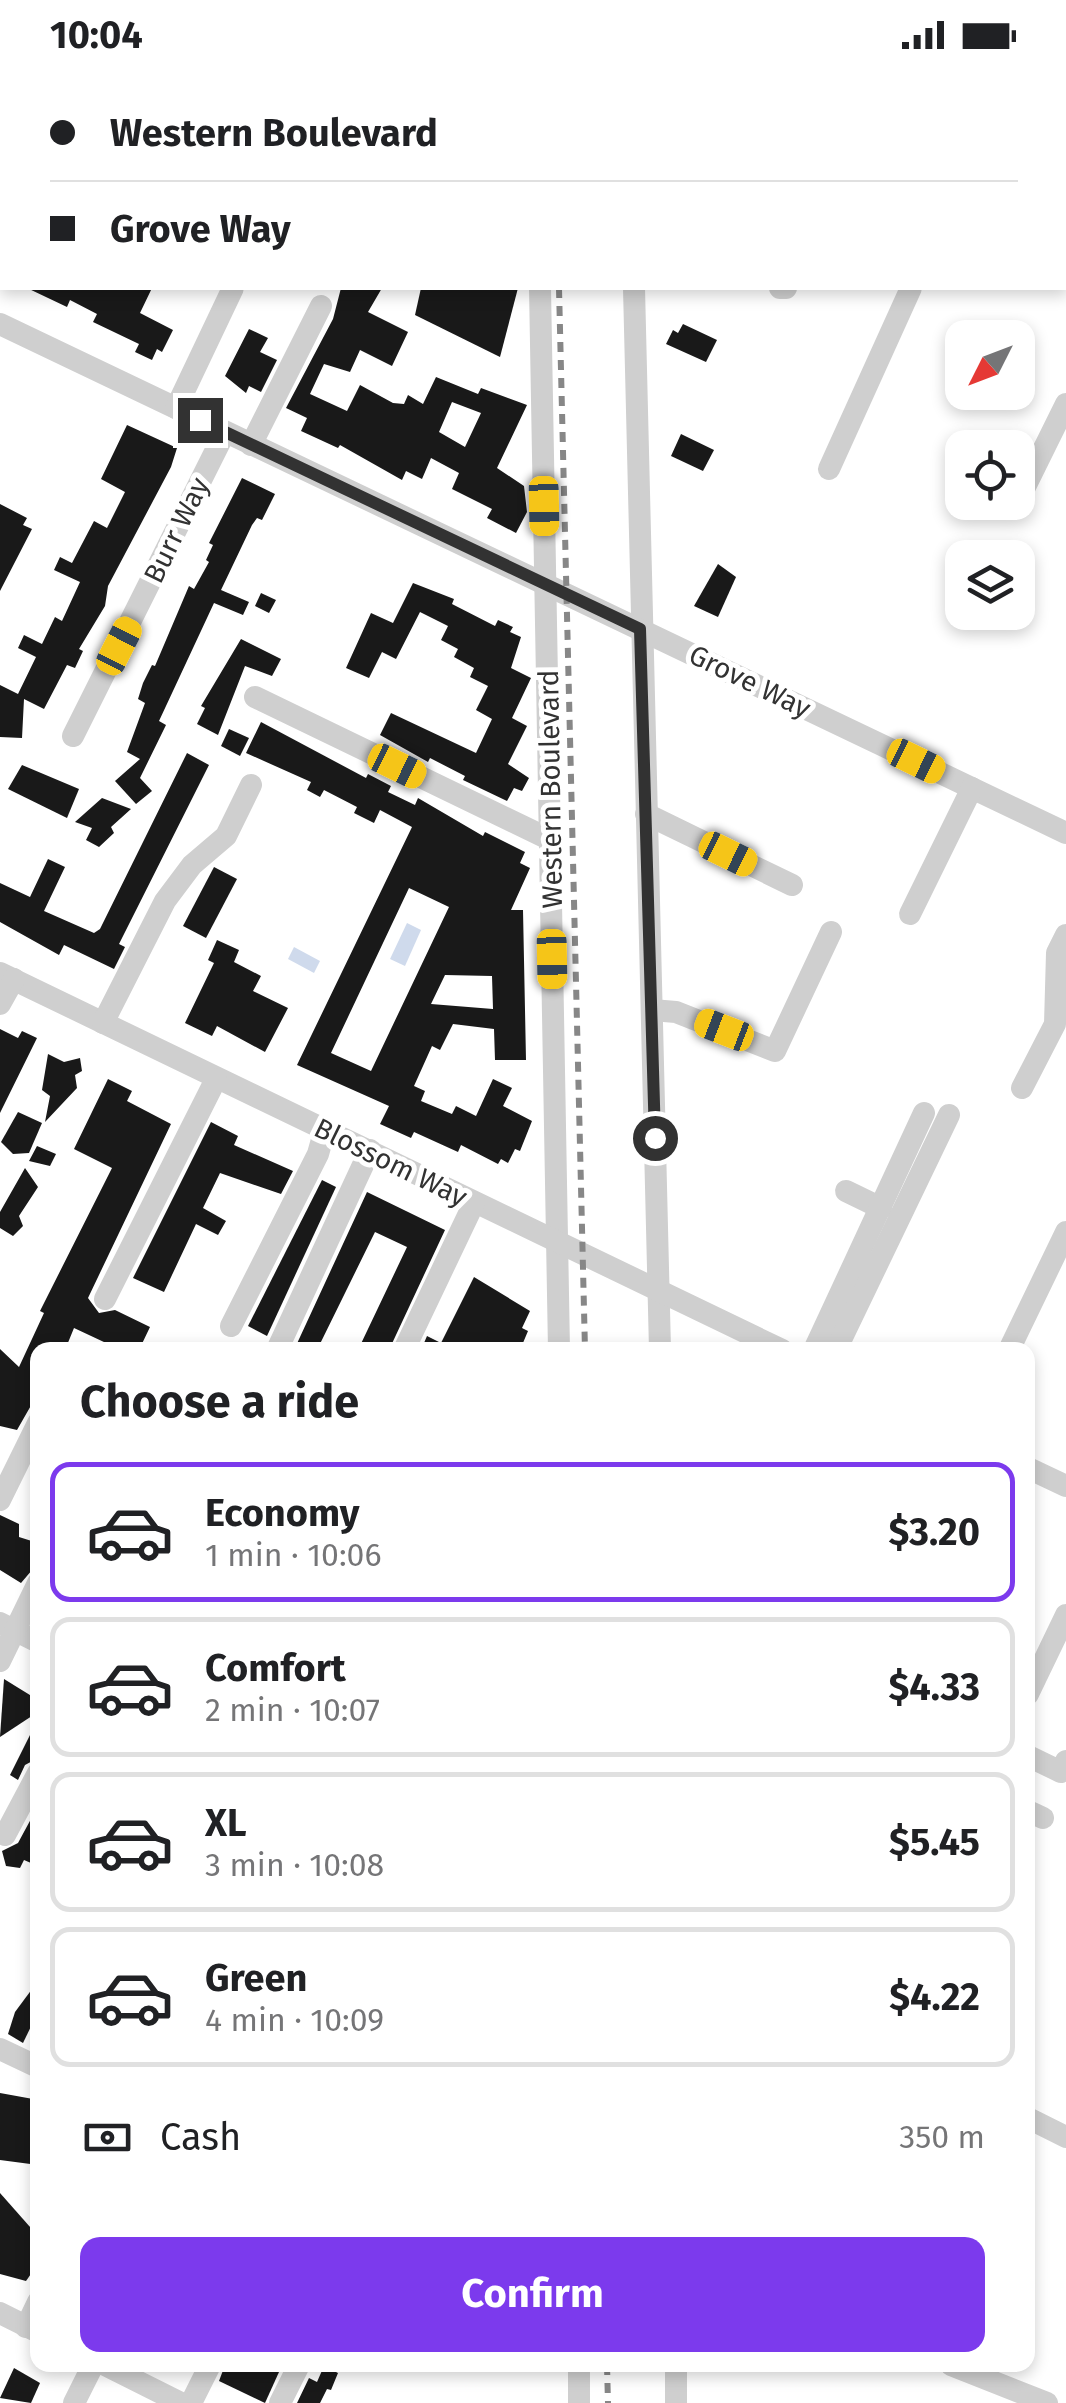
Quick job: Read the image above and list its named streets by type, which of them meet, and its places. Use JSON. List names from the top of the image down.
{
  "streets": {
    "street": [
      "Burr Way",
      "Grove Way",
      "Western Boulevard",
      "Blossom Way"
    ]
  },
  "crossings": [
    ["Burr Way", "Grove Way"],
    ["Grove Way", "Western Boulevard"],
    ["Western Boulevard", "Blossom Way"]
  ],
  "north": "bottom left",
  "page": {
    "status": "10:04",
    "banner": ["Western Boulevard", "Grove Way"],
    "heading": "Choose a ride",
    "list": [
      {
        "name": "Economy",
        "note": "1 min · 10:06",
        "value": "$3.20"
      },
      {
        "name": "Comfort",
        "note": "2 min · 10:07",
        "value": "$4.33"
      },
      {
        "name": "XL",
        "note": "3 min · 10:08",
        "value": "$5.45"
      },
      {
        "name": "Green",
        "note": "4 min · 10:09",
        "value": "$4.22"
      }
    ],
    "pay": ["Cash", "350 m"],
    "buttons": "Confirm"
  }
}
